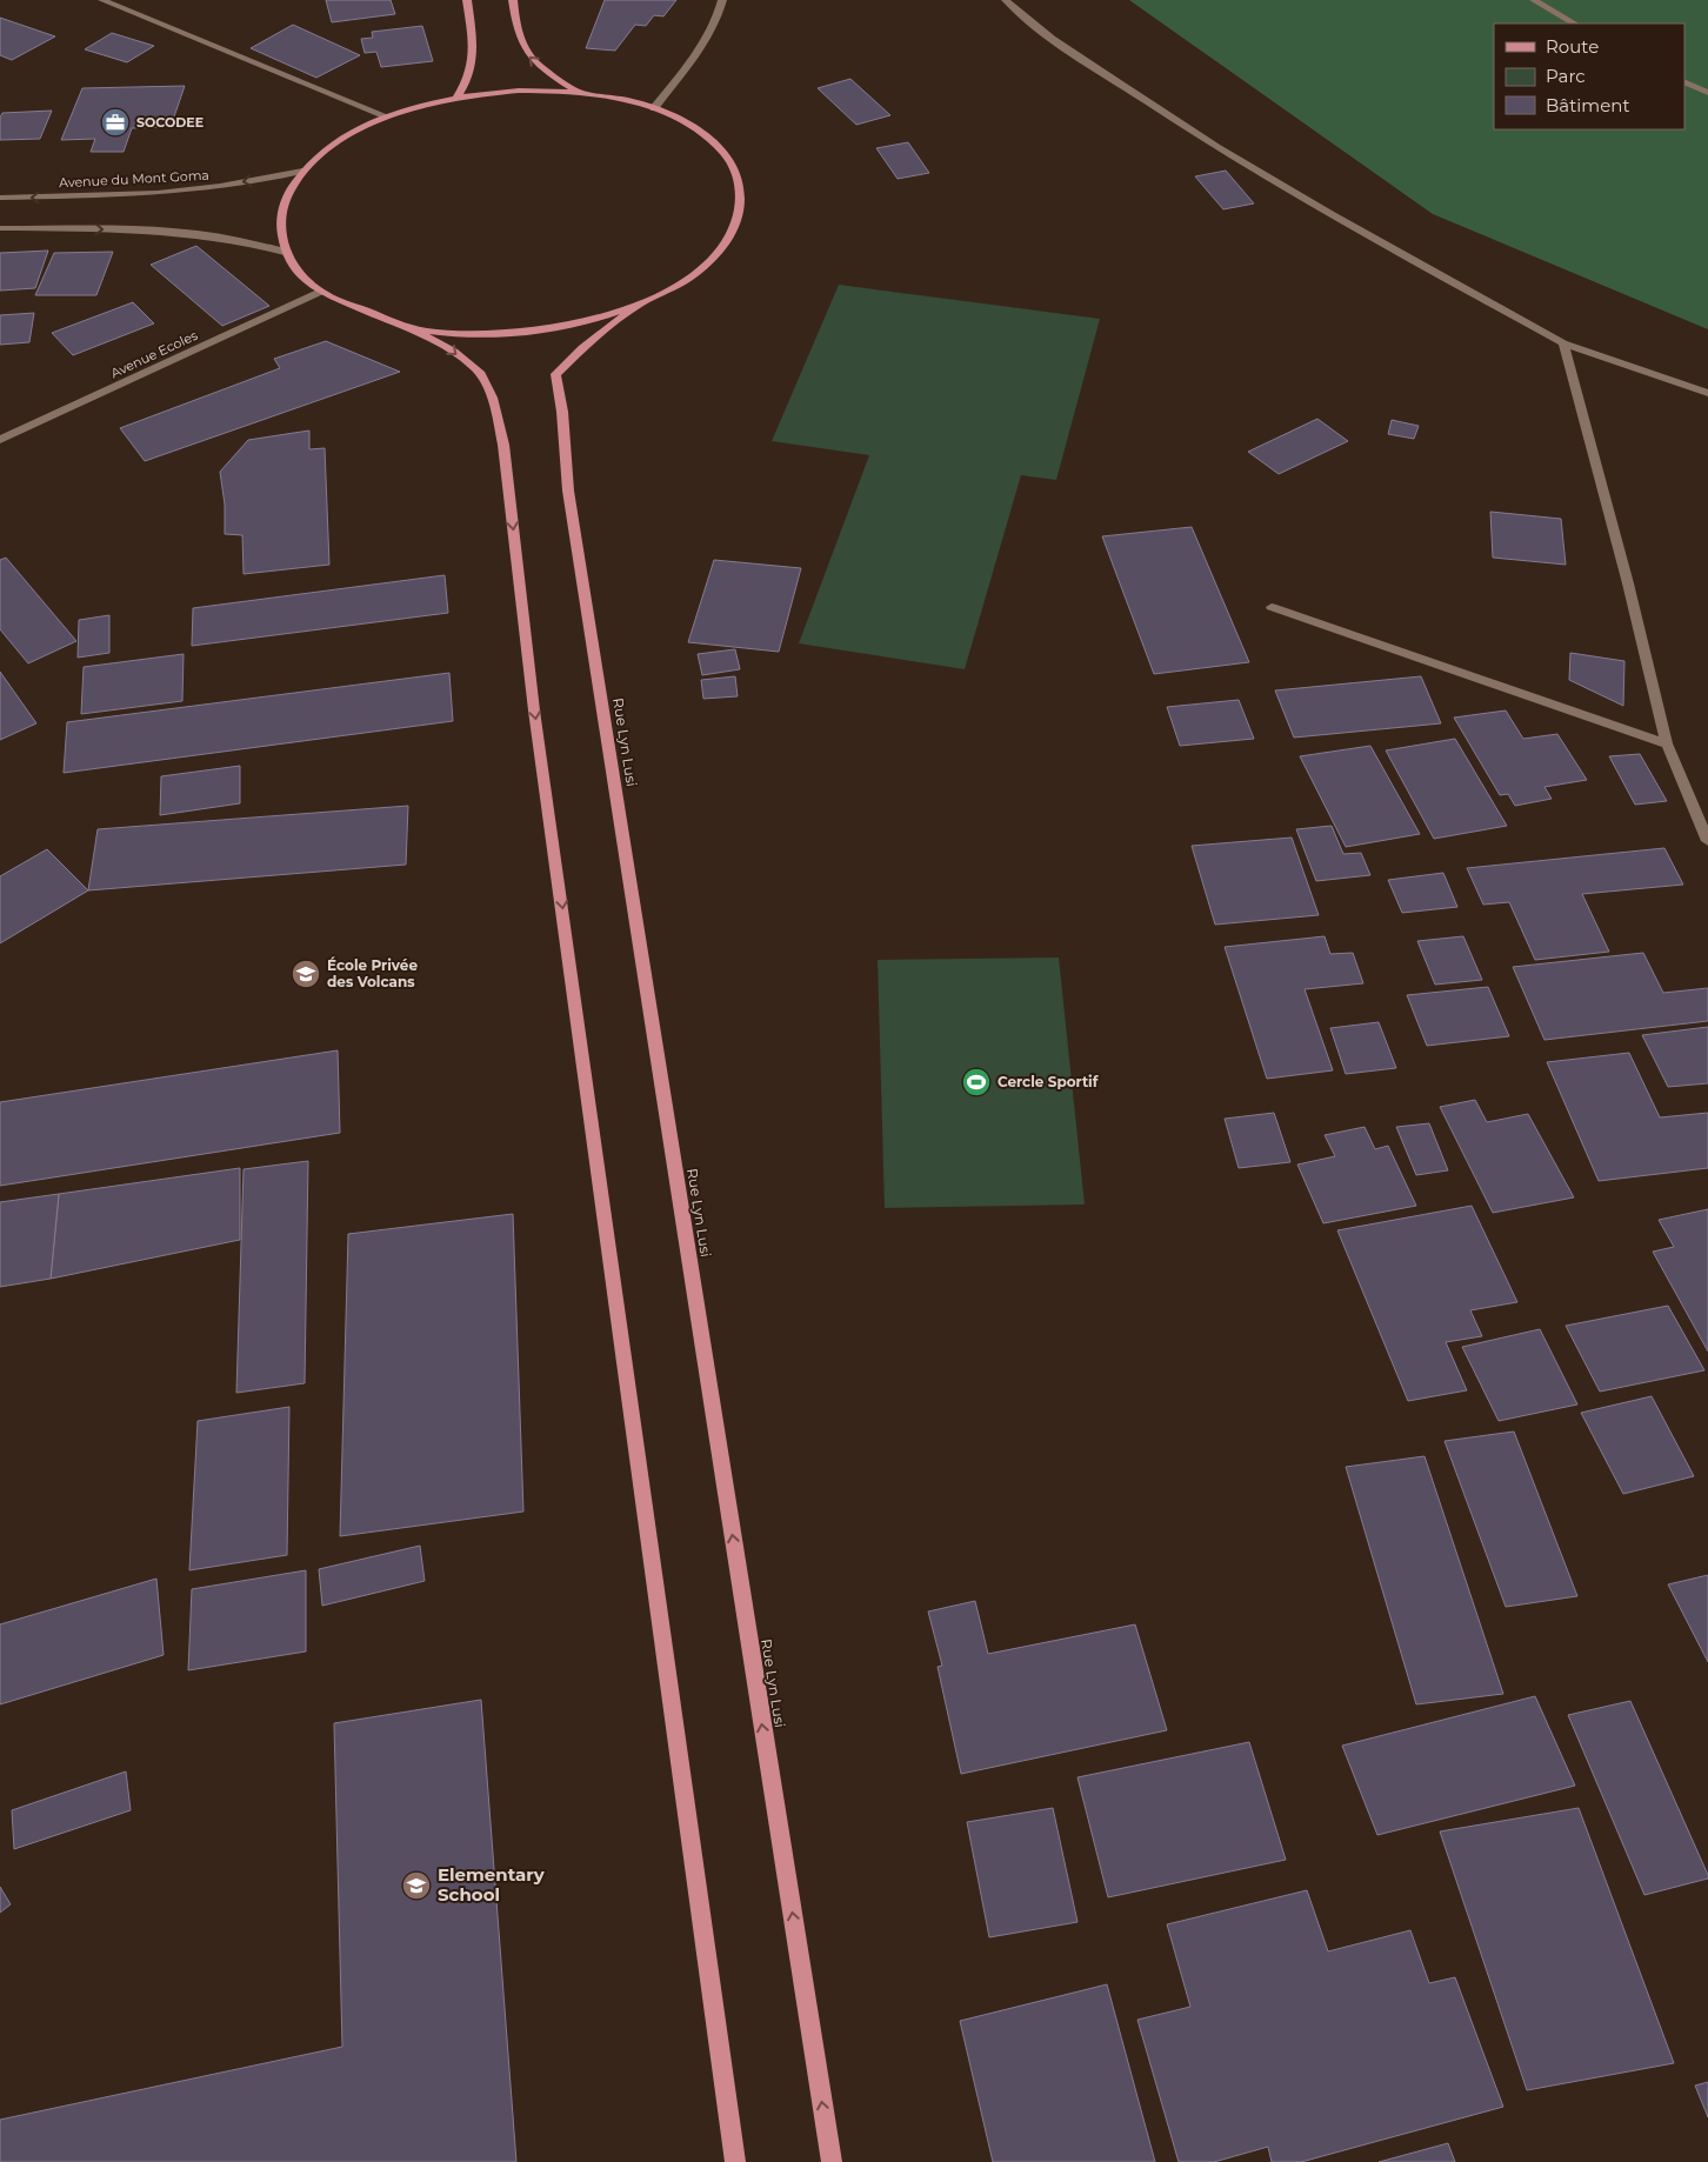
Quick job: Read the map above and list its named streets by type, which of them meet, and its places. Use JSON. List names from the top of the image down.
{
  "streets": {
    "main road": ["Rue Lyn Lusi"],
    "street": ["Avenue du Mont Goma", "Avenue Ecoles"]
  },
  "places": {
    "office": ["SOCODEE"],
    "school or university": ["École Privée des Volcans", "Elementary School"],
    "sports": ["Cercle Sportif"]
  },
  "legend": ["Route", "Parc", "Bâtiment"]
}
